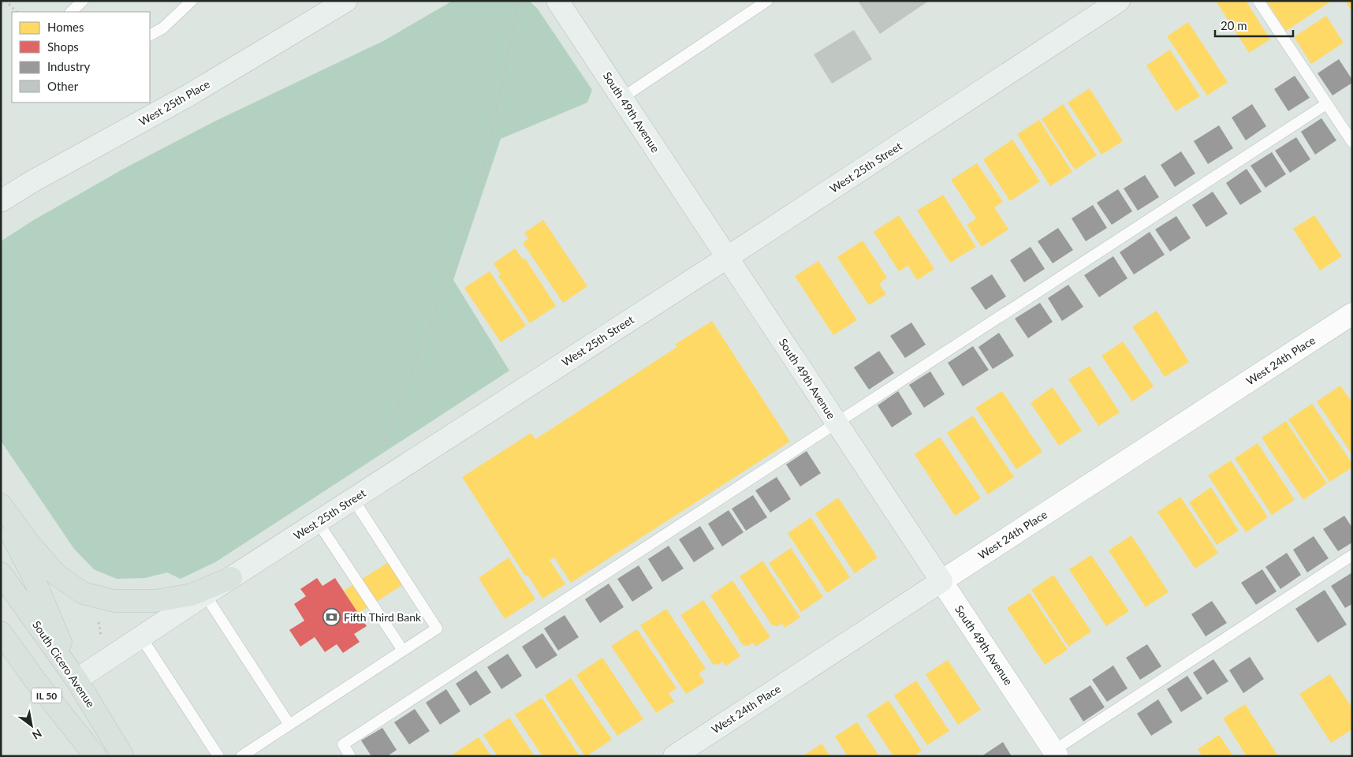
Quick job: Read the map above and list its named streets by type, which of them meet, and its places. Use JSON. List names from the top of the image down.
{
  "streets": {
    "main road": ["South Cicero Avenue", "IL 50"],
    "street": [
      "West 25th Place",
      "South 49th Avenue",
      "West 25th Street",
      "West 24th Place"
    ]
  },
  "crossings": [
    ["South 49th Avenue", "West 25th Street"],
    ["South 49th Avenue", "West 24th Place"],
    ["West 25th Street", "South Cicero Avenue"]
  ],
  "places": {
    "bank": ["Fifth Third Bank"]
  },
  "legend": [
    "Homes",
    "Shops",
    "Industry",
    "Other"
  ],
  "scale_bar": "20 m",
  "north": "bottom right"
}
